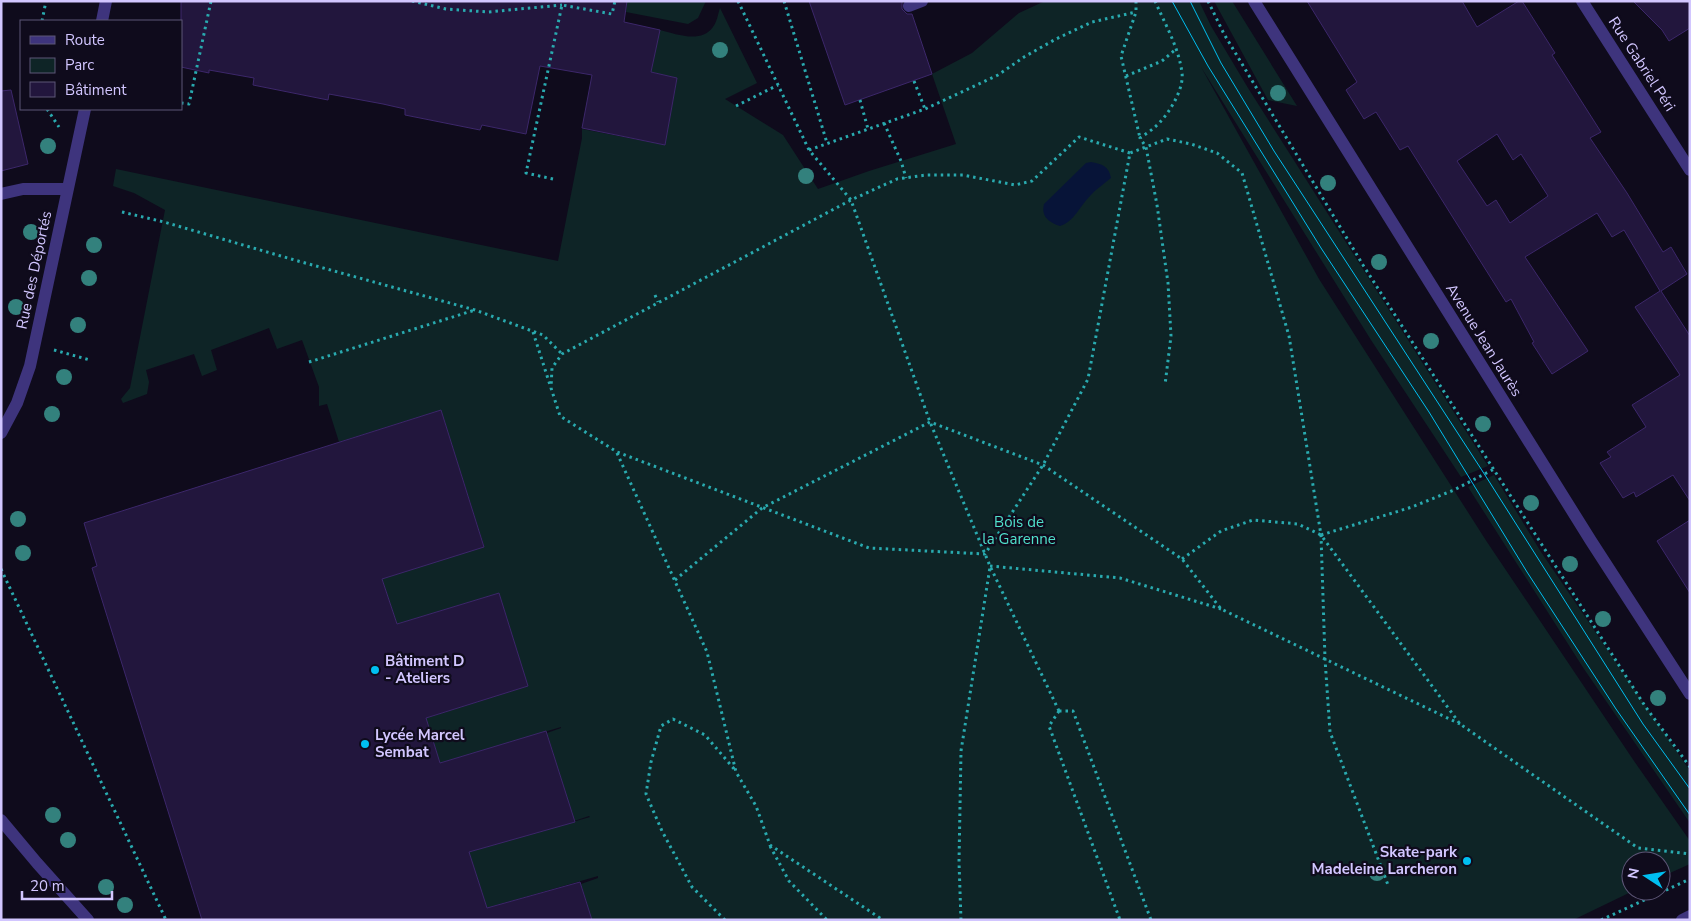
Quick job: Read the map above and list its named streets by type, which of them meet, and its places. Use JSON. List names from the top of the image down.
{
  "streets": {
    "street": ["Rue Gabriel Péri", "Rue des Déportés", "Avenue Jean Jaurès"]
  },
  "parks": ["Bois de la Garenne"],
  "places": ["Bâtiment D - Ateliers", "Lycée Marcel Sembat", "Skate-park Madeleine Larcheron"],
  "legend": ["Route", "Parc", "Bâtiment"],
  "scale_bar": "20 m",
  "north": "left"
}
